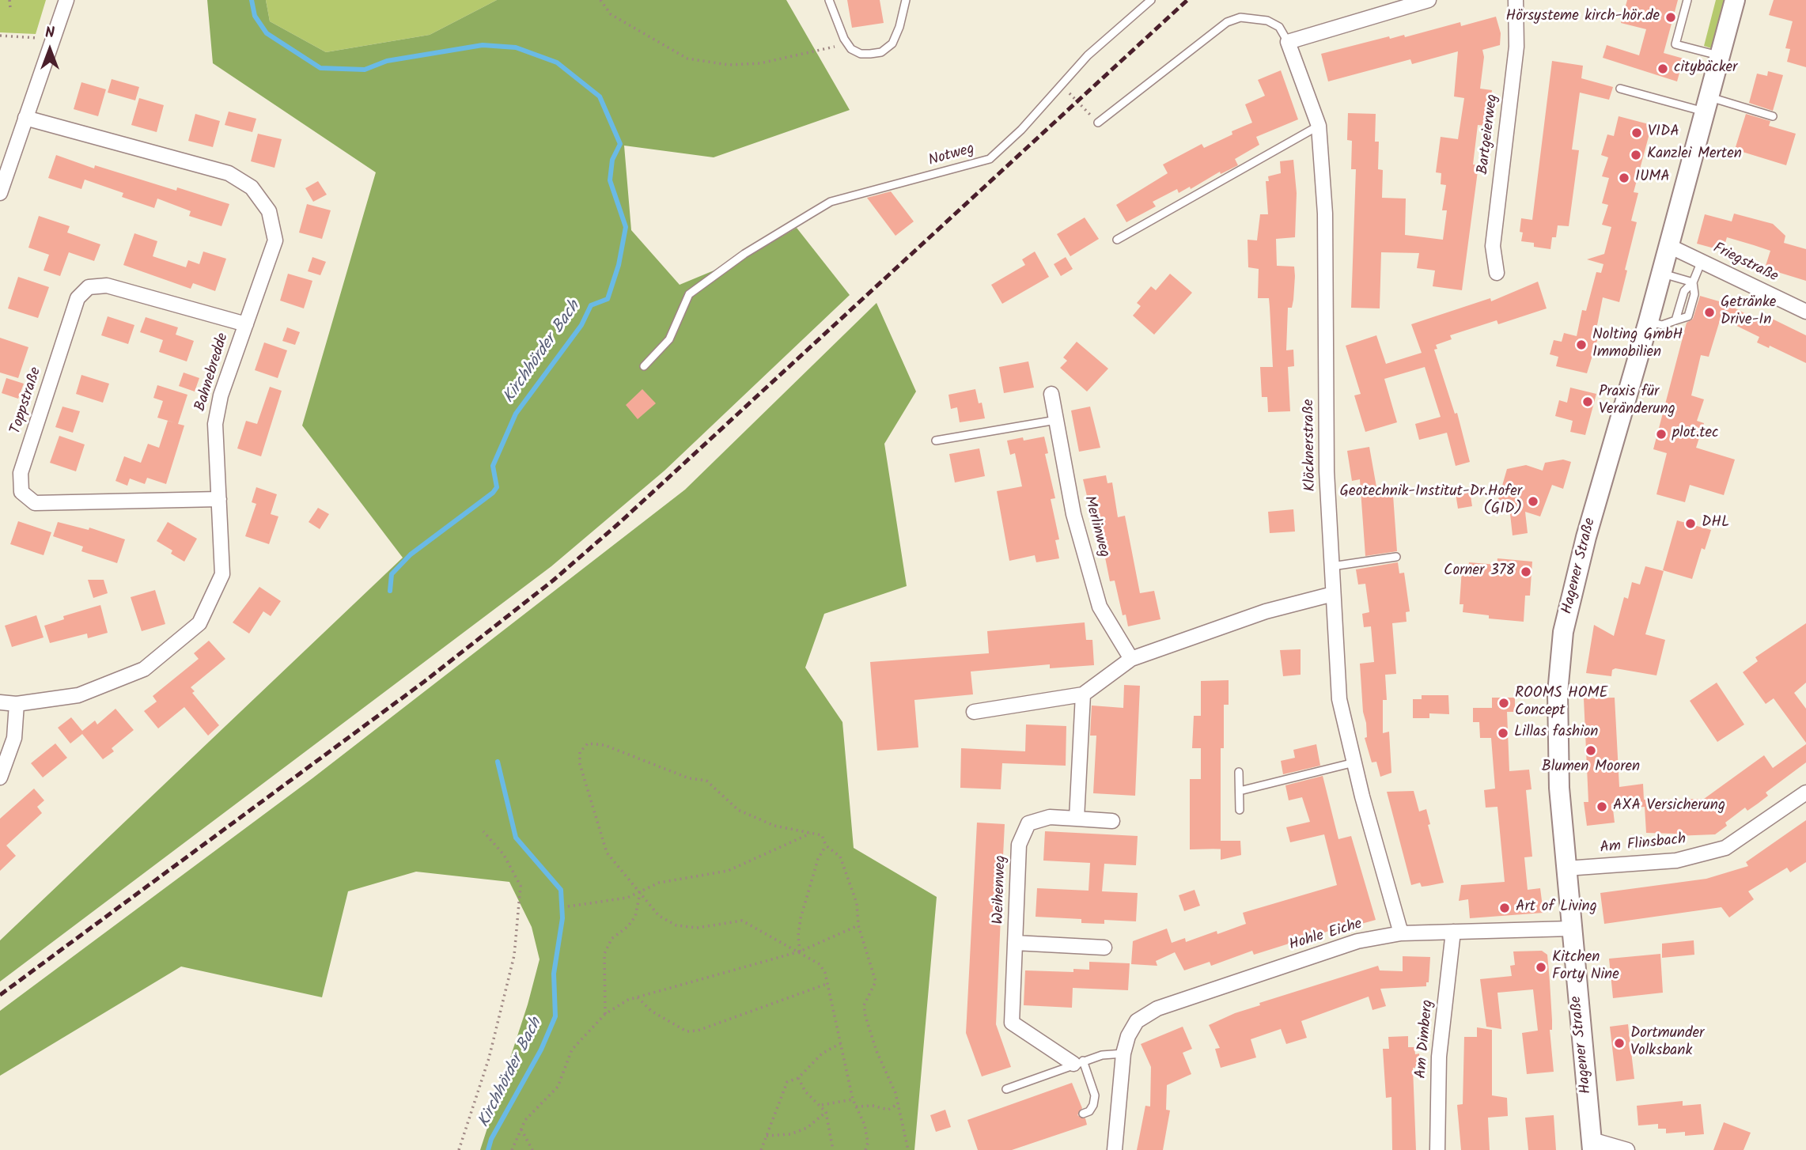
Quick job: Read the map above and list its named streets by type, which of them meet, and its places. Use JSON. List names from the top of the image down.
{
  "streets": {
    "main road": ["Hagener Straße"],
    "street": [
      "Bartgeierweg",
      "Friegstraße",
      "Bahnebredde",
      "Toppstraße",
      "Klöcknerstraße",
      "Merlinweg",
      "Am Flinsbach",
      "Weihenweg",
      "Hohle Eiche",
      "Am Dimberg"
    ],
    "lane": ["Notweg"]
  },
  "crossings": [
    ["Friegstraße", "Hagener Straße"],
    ["Bahnebredde", "Toppstraße"],
    ["Klöcknerstraße", "Hohle Eiche"],
    ["Hagener Straße", "Am Flinsbach"],
    ["Hagener Straße", "Hohle Eiche"],
    ["Hohle Eiche", "Am Dimberg"]
  ],
  "water": ["Kirchhörder Bach"],
  "places": [
    "Hörsysteme kirch-hör.de",
    "citybäcker",
    "VIDA",
    "Kanzlei Merten",
    "IUMA",
    "Getränke Drive-In",
    "Nolting GmbH Immobilien",
    "Praxis für Veränderung",
    "plot.tec",
    "Geotechnik-Institut-Dr.Hofer (GID)",
    "DHL",
    "Corner 378",
    "ROOMS HOME Concept",
    "Lillas fashion",
    "Blumen Mooren",
    "AXA Versicherung",
    "Art of Living",
    "Kitchen Forty Nine",
    "Dortmunder Volksbank"
  ],
  "north": "top"
}
